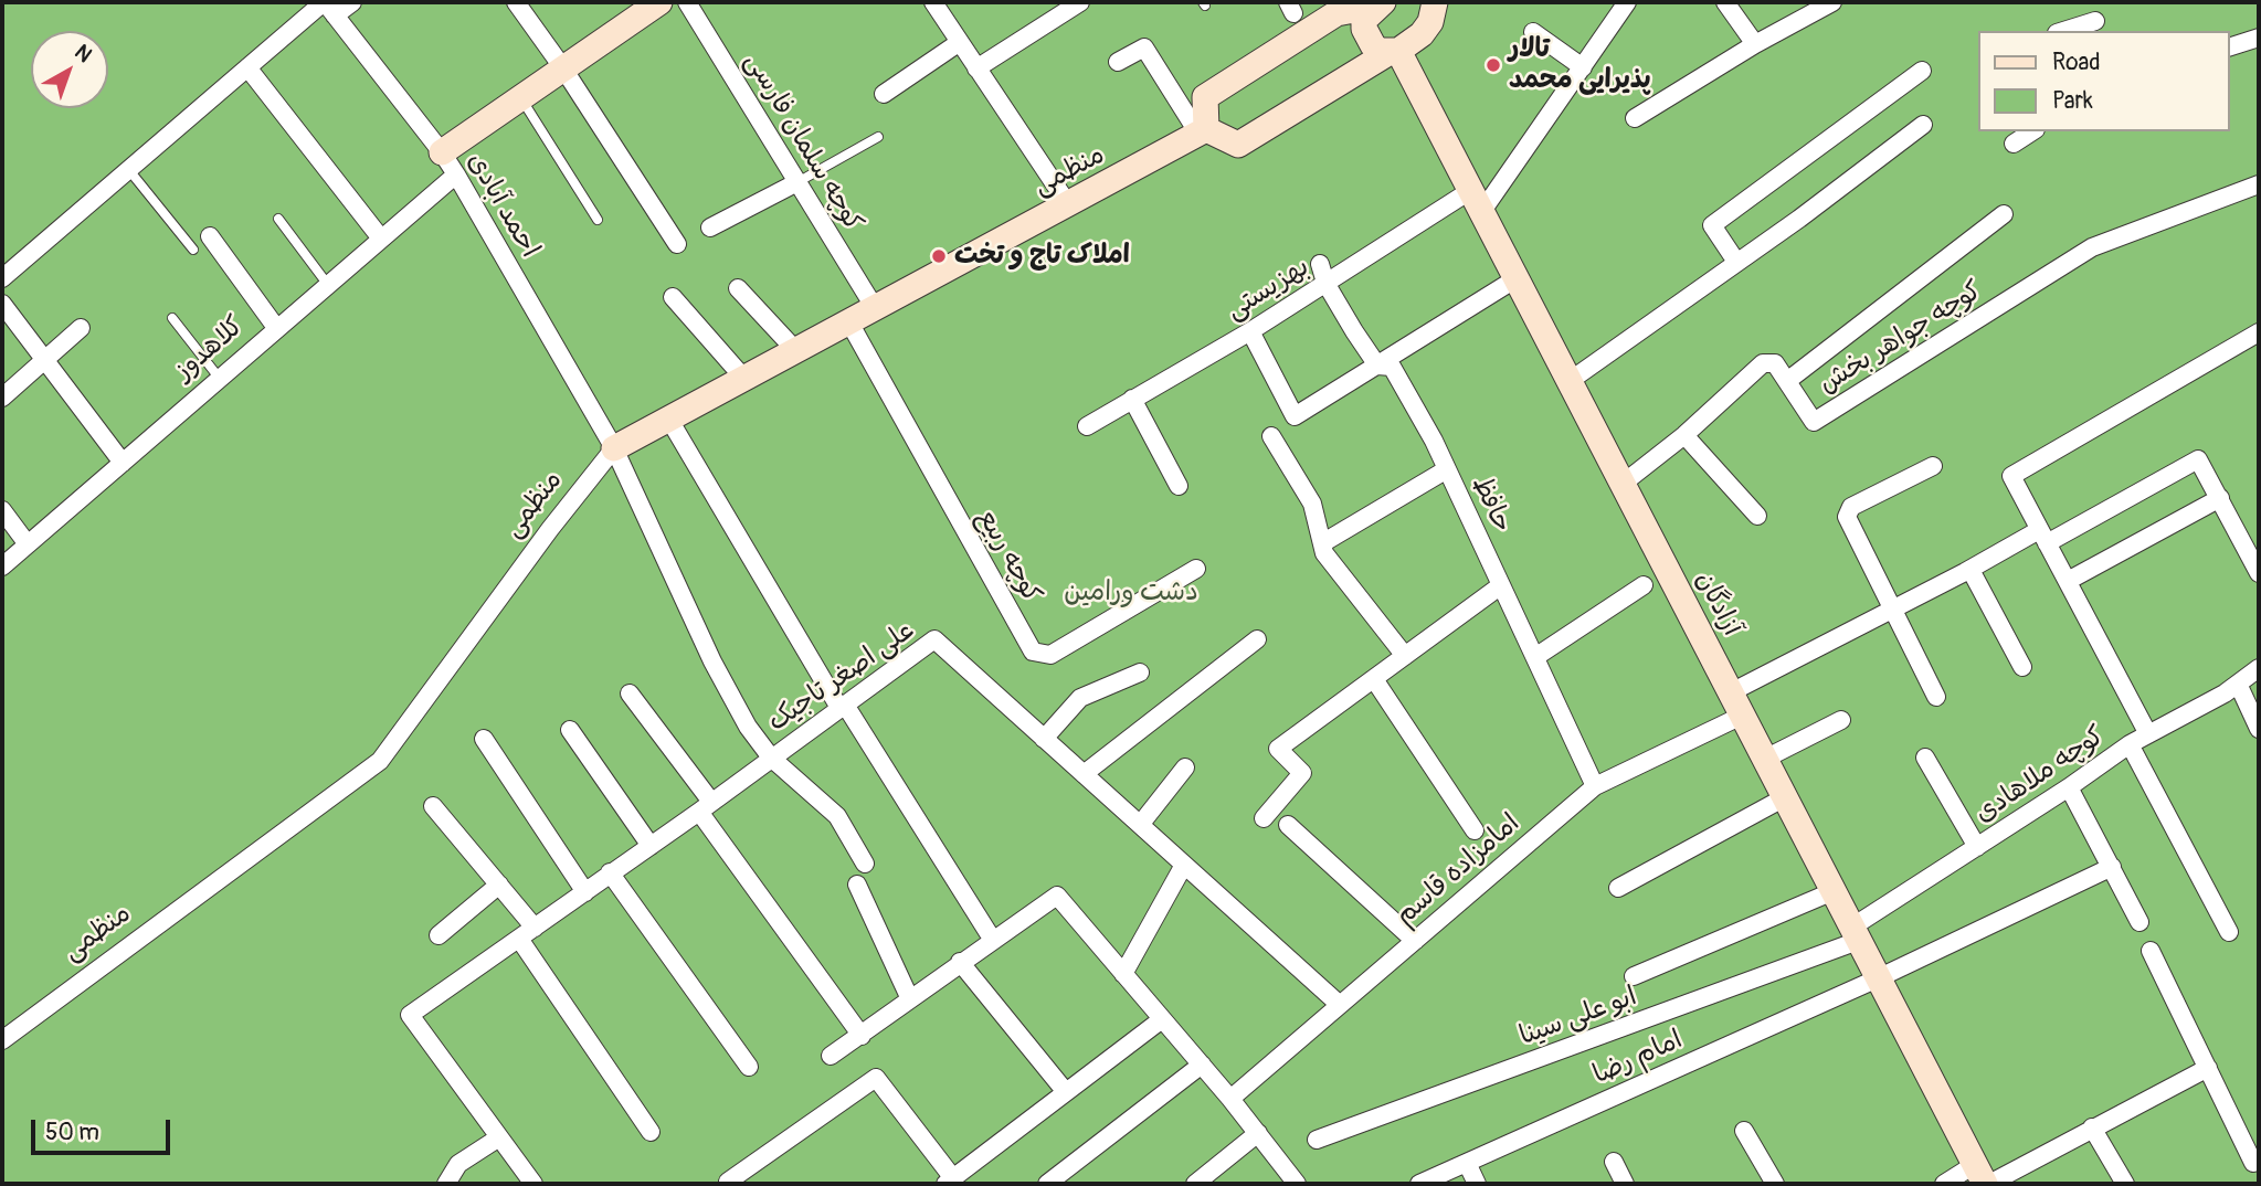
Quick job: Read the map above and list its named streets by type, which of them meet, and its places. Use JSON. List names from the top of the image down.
{
  "streets": {
    "street": [
      "کوچه سلمان فارسی",
      "منظمی",
      "احمد آبادی",
      "بهزیستی",
      "کوچه جواهر بخش",
      "کلاهدوز",
      "حافظ",
      "کوچه ربیع",
      "آزادگان",
      "علی اصغر تاجیک",
      "کوچه ملاهادی",
      "امامزاده قاسم",
      "ابو علی سینا",
      "امام رضا"
    ]
  },
  "crossings": [
    ["کوچه سلمان فارسی", "منظمی"],
    ["منظمی", "احمد آبادی"],
    ["منظمی", "کوچه ربیع"],
    ["احمد آبادی", "کلاهدوز"],
    ["احمد آبادی", "علی اصغر تاجیک"],
    ["بهزیستی", "حافظ"],
    ["بهزیستی", "آزادگان"],
    ["کوچه جواهر بخش", "آزادگان"],
    ["حافظ", "امامزاده قاسم"],
    ["آزادگان", "کوچه ملاهادی"],
    ["آزادگان", "امامزاده قاسم"],
    ["آزادگان", "ابو علی سینا"],
    ["آزادگان", "امام رضا"],
    ["علی اصغر تاجیک", "امامزاده قاسم"],
    ["کوچه ملاهادی", "ابو علی سینا"]
  ],
  "parks": ["دشت ورامین"],
  "places": ["تالار پذیرایی محمد", "املاک تاج و تخت"],
  "legend": ["Road", "Park"],
  "scale_bar": "50 m",
  "north": "top right"
}
